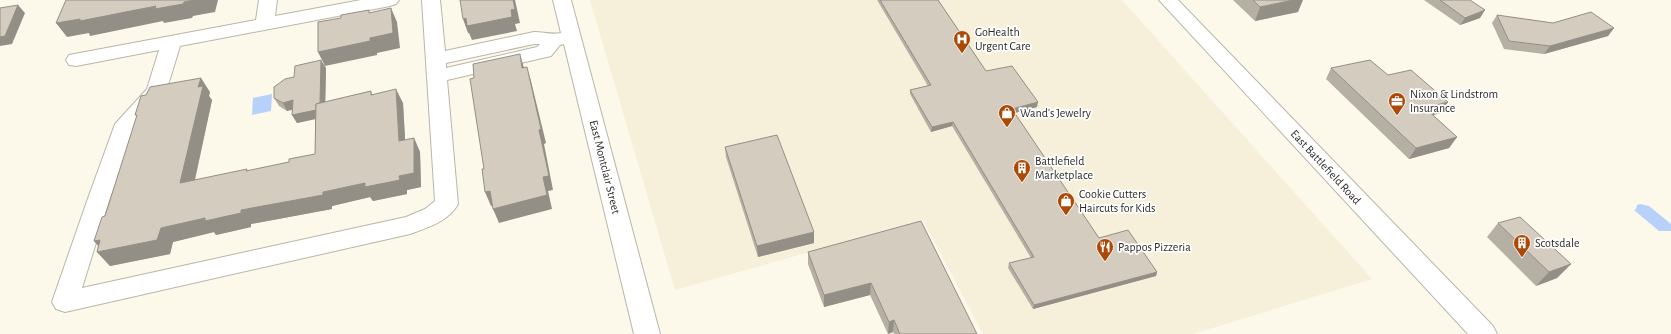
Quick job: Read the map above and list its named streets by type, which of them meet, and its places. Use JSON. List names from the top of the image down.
{
  "streets": {
    "street": ["East Montclair Street", "East Battlefield Road"]
  },
  "places": {
    "hospital": ["GoHealth Urgent Care"],
    "office": ["Nixon & Lindstrom Insurance"],
    "shop": ["Wand's Jewelry", "Cookie Cutters Haircuts for Kids"],
    "building": ["Battlefield Marketplace", "Scotsdale"],
    "restaurant": ["Pappos Pizzeria"]
  }
}
